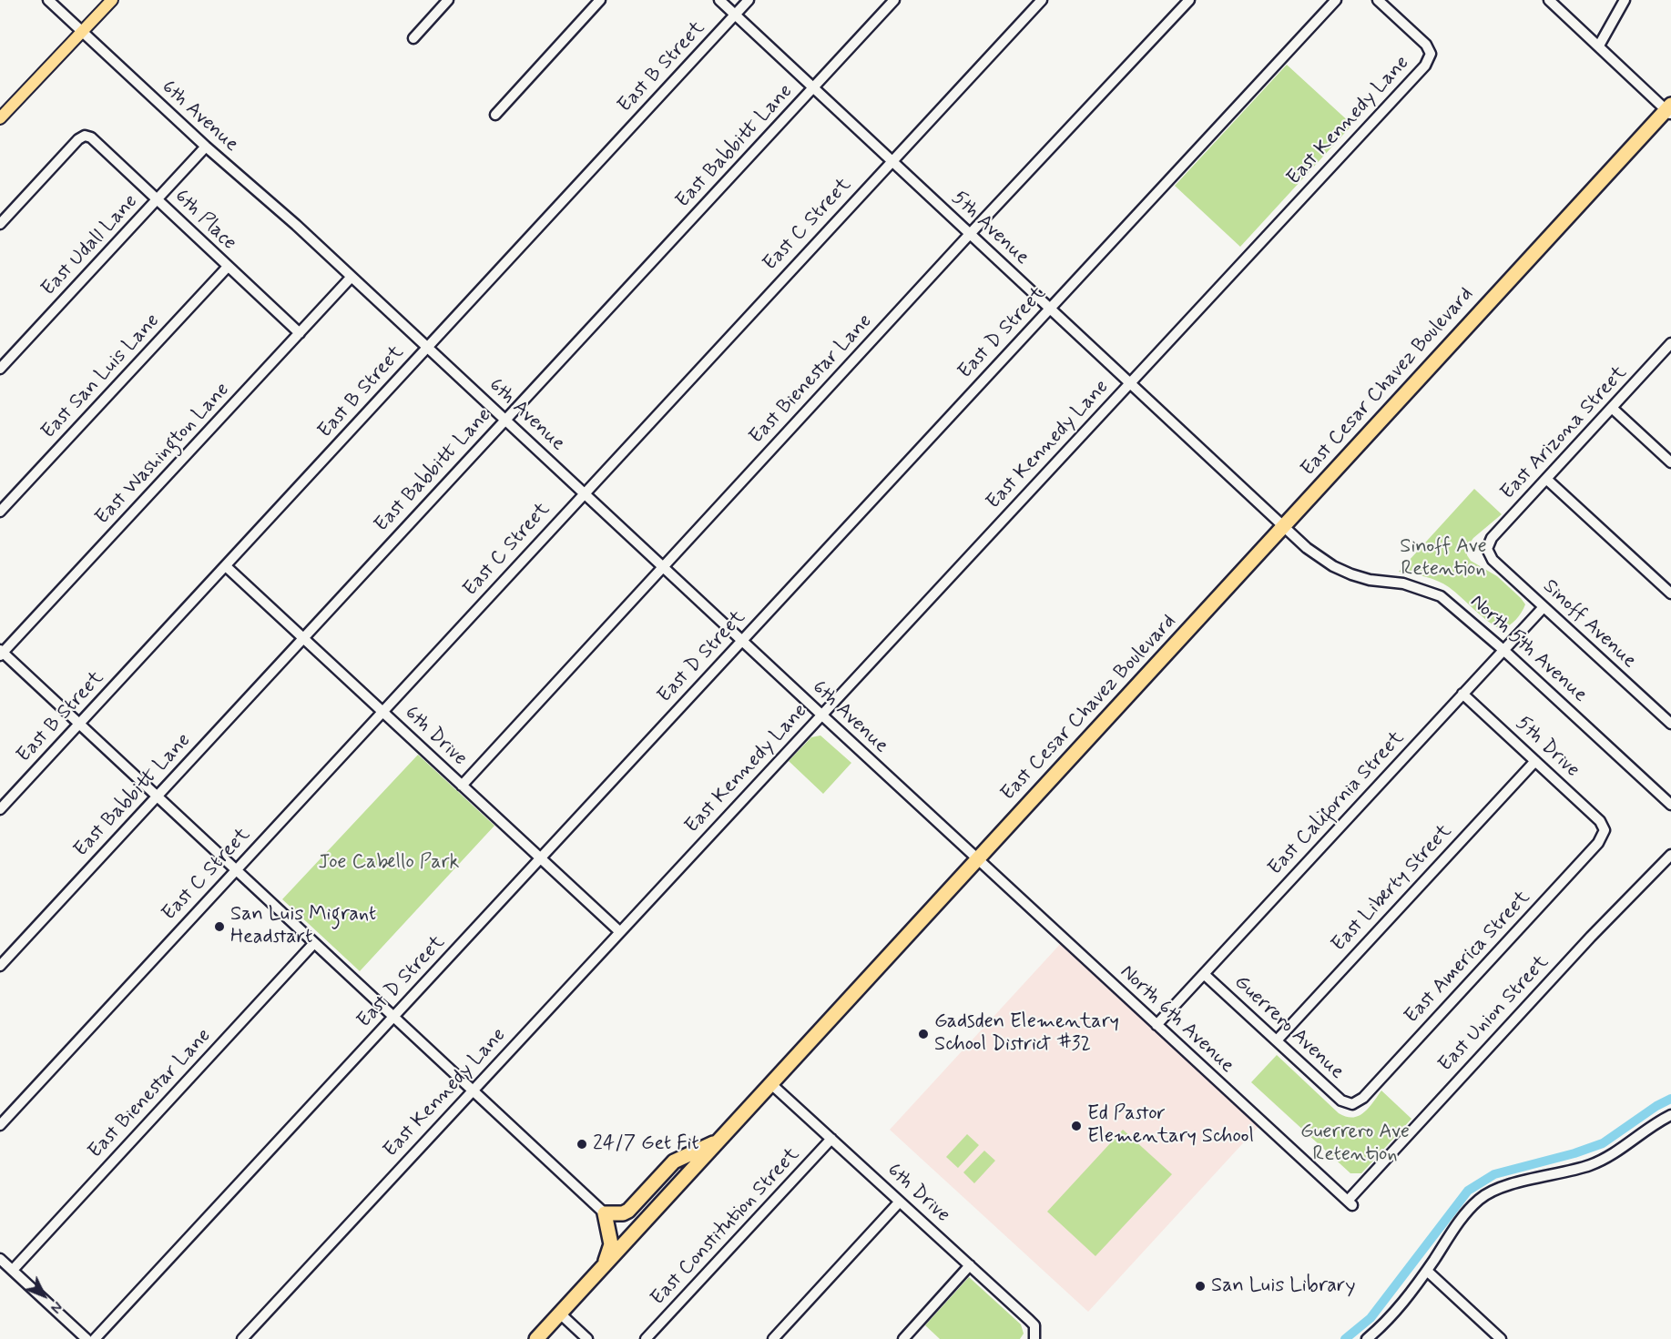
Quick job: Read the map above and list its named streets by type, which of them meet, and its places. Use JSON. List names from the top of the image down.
{
  "streets": {
    "highway": ["East Cesar Chavez Boulevard"],
    "street": [
      "East B Street",
      "6th Avenue",
      "East Kennedy Lane",
      "East Babbitt Lane",
      "6th Place",
      "East C Street",
      "5th Avenue",
      "East Udall Lane",
      "East D Street",
      "East San Luis Lane",
      "East Bienestar Lane",
      "East Arizona Street",
      "East Washington Lane",
      "Sinoff Avenue",
      "North 5th Avenue",
      "6th Drive",
      "5th Drive",
      "East California Street",
      "East Liberty Street",
      "East America Street",
      "East Union Street",
      "North 6th Avenue",
      "Guerrero Avenue",
      "East Constitution Street"
    ]
  },
  "crossings": [
    ["East B Street", "6th Avenue"],
    ["East B Street", "5th Avenue"],
    ["East B Street", "6th Drive"],
    ["6th Avenue", "East Kennedy Lane"],
    ["6th Avenue", "East Babbitt Lane"],
    ["6th Avenue", "East C Street"],
    ["6th Avenue", "East Udall Lane"],
    ["6th Avenue", "East D Street"],
    ["6th Avenue", "East Bienestar Lane"],
    ["6th Avenue", "East Cesar Chavez Boulevard"],
    ["6th Avenue", "East Washington Lane"],
    ["6th Avenue", "North 6th Avenue"],
    ["East Kennedy Lane", "5th Avenue"],
    ["East Kennedy Lane", "6th Drive"],
    ["East Babbitt Lane", "5th Avenue"],
    ["East Babbitt Lane", "6th Drive"],
    ["6th Place", "East Udall Lane"],
    ["6th Place", "East San Luis Lane"],
    ["6th Place", "East Washington Lane"],
    ["East C Street", "5th Avenue"],
    ["East C Street", "6th Drive"],
    ["5th Avenue", "East D Street"],
    ["5th Avenue", "East Bienestar Lane"],
    ["5th Avenue", "East Cesar Chavez Boulevard"],
    ["5th Avenue", "North 5th Avenue"],
    ["East D Street", "6th Drive"],
    ["East Bienestar Lane", "6th Drive"],
    ["East Cesar Chavez Boulevard", "North 5th Avenue"],
    ["East Cesar Chavez Boulevard", "6th Drive"],
    ["East Cesar Chavez Boulevard", "North 6th Avenue"],
    ["East Arizona Street", "Sinoff Avenue"],
    ["Sinoff Avenue", "East California Street"],
    ["North 5th Avenue", "East California Street"],
    ["6th Drive", "East Constitution Street"],
    ["5th Drive", "East California Street"],
    ["5th Drive", "East Liberty Street"],
    ["5th Drive", "East America Street"],
    ["East California Street", "North 6th Avenue"],
    ["East California Street", "Guerrero Avenue"],
    ["East Liberty Street", "Guerrero Avenue"],
    ["East America Street", "Guerrero Avenue"],
    ["East Union Street", "North 6th Avenue"]
  ],
  "parks": ["Sinoff Ave Retention", "Joe Cabello Park", "Guerrero Ave Retention"],
  "places": [
    "San Luis Migrant Headstart",
    "Gadsden Elementary School District #32",
    "Ed Pastor Elementary School",
    "24/7 Get Fit",
    "San Luis Library"
  ],
  "north": "bottom right"
}
